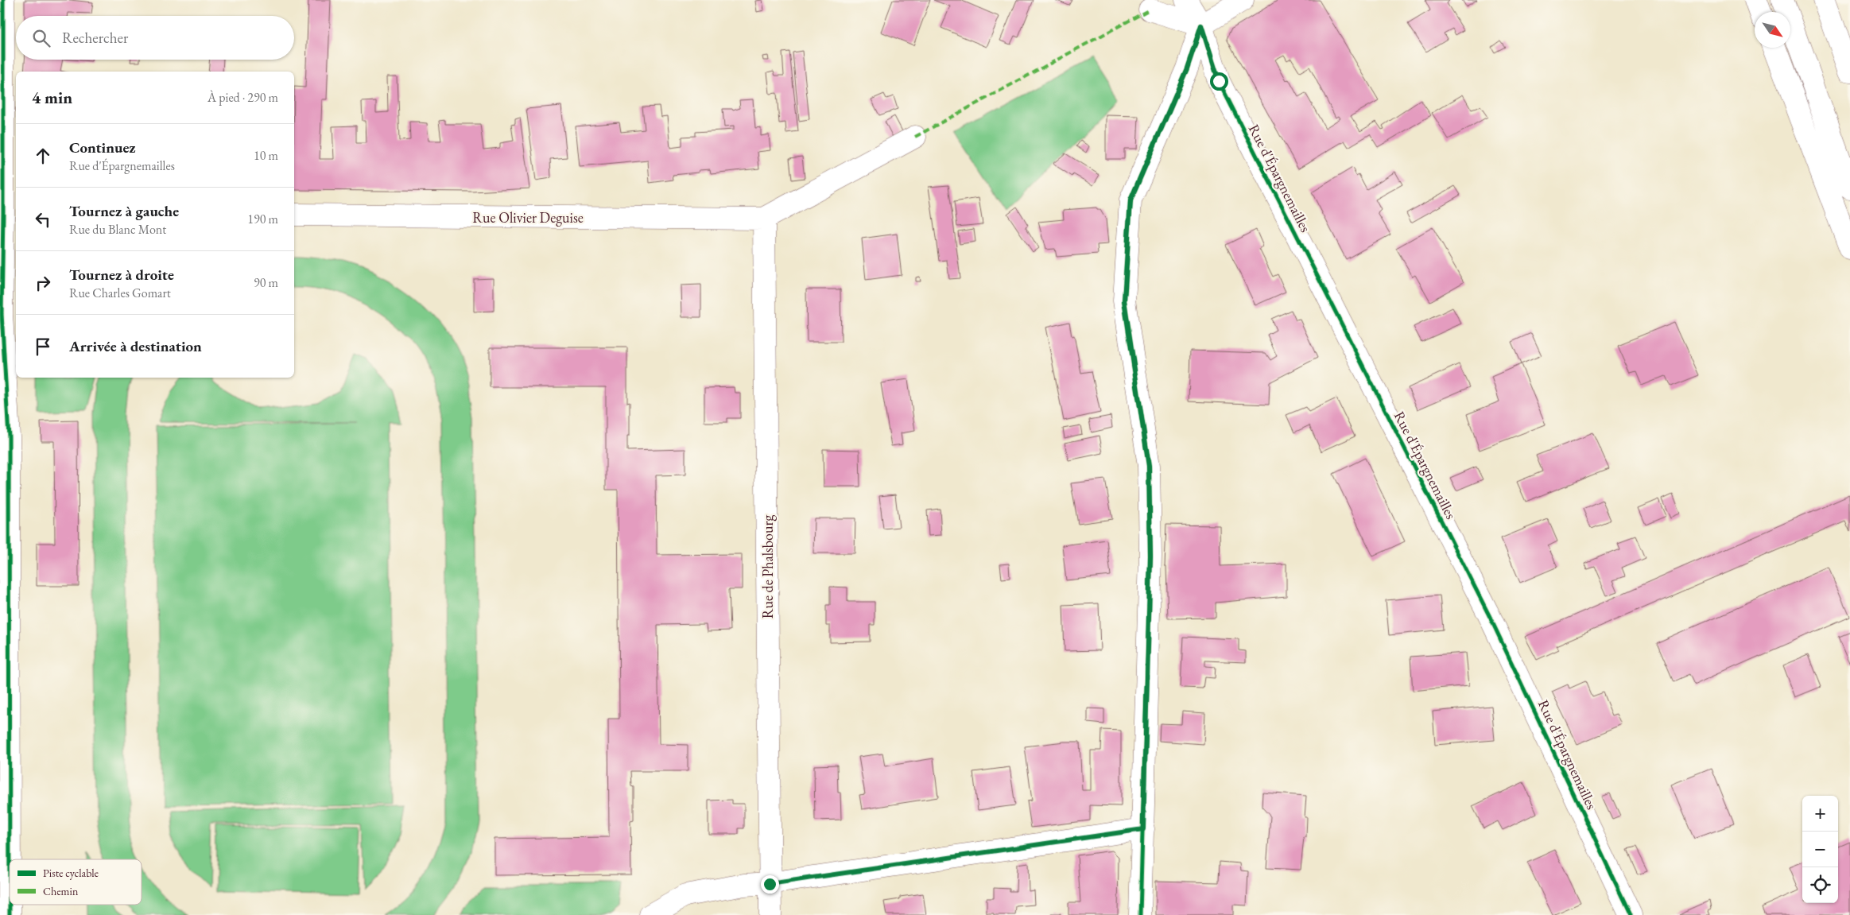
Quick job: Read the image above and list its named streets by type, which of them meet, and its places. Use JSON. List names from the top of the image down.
{
  "streets": {
    "street": ["Rue d'Épargnemailles", "Rue Olivier Deguise", "Rue de Phalsbourg"]
  },
  "crossings": [
    ["Rue Olivier Deguise", "Rue de Phalsbourg"]
  ],
  "legend": ["Piste cyclable", "Chemin"],
  "north": "bottom right",
  "page": {
    "search": "Rechercher",
    "heading": ["4 min", "À pied · 290 m"],
    "list": [
      ["Continuez", "Rue d'Épargnemailles", "10 m"],
      ["Tournez à gauche", "Rue du Blanc Mont", "190 m"],
      ["Tournez à droite", "Rue Charles Gomart", "90 m"],
      "Arrivée à destination"
    ],
    "map_buttons": ["+", "−"]
  }
}
